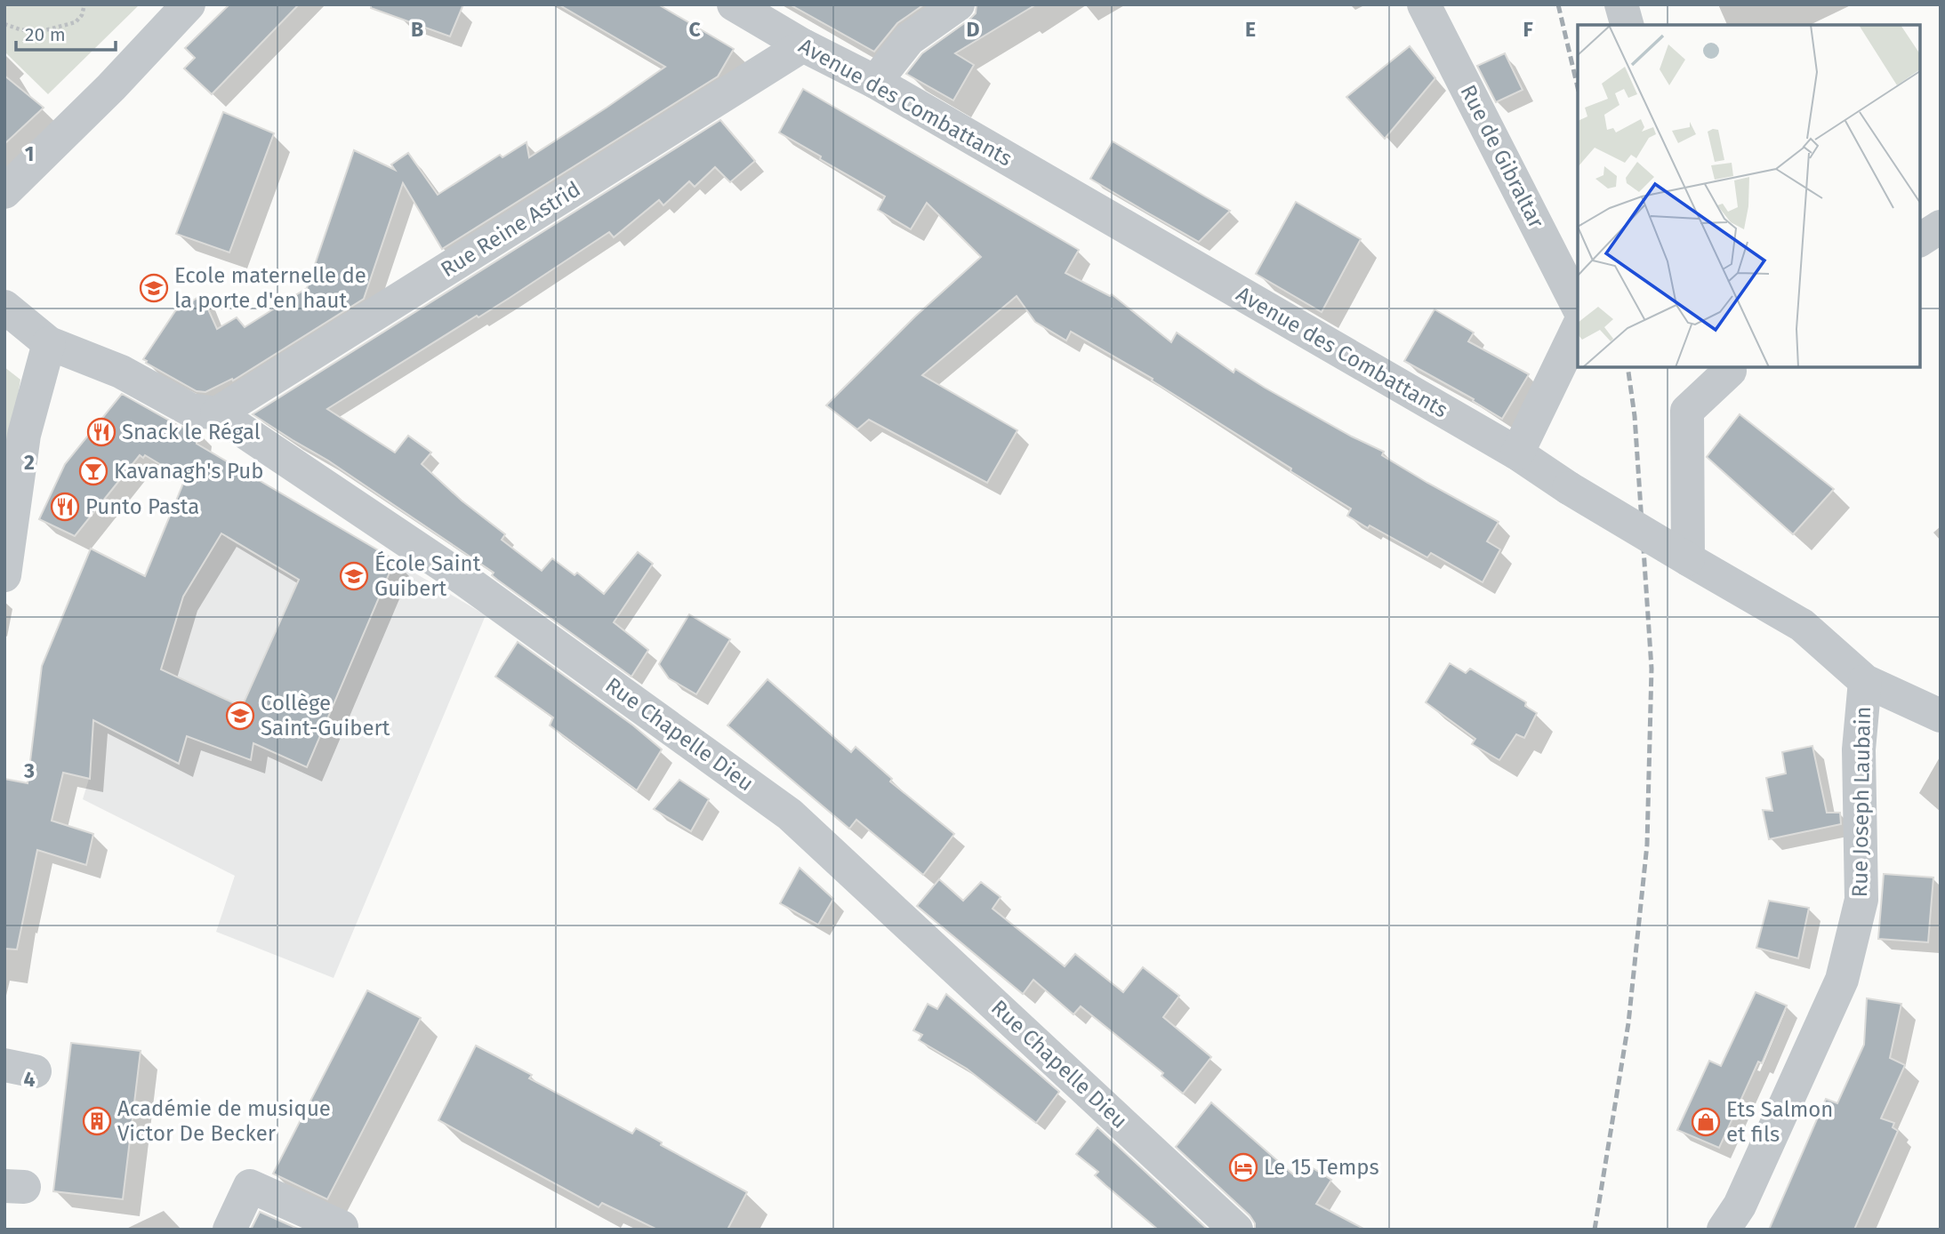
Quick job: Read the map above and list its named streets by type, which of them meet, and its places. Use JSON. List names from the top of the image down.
{
  "streets": {
    "street": [
      "Avenue des Combattants",
      "Rue de Gibraltar",
      "Rue Reine Astrid",
      "Rue Chapelle Dieu",
      "Rue Joseph Laubain"
    ]
  },
  "crossings": [
    ["Avenue des Combattants", "Rue Reine Astrid"],
    ["Avenue des Combattants", "Rue Joseph Laubain"],
    ["Rue Reine Astrid", "Rue Chapelle Dieu"]
  ],
  "places": {
    "school or university": ["Ecole maternelle de la porte d'en haut", "École Saint Guibert", "Collège Saint-Guibert"],
    "restaurant": ["Snack le Régal", "Punto Pasta"],
    "bar": ["Kavanagh's Pub"],
    "building": ["Académie de musique Victor De Becker"],
    "shop": ["Ets Salmon et fils"],
    "hotel": ["Le 15 Temps"]
  },
  "scale_bar": "20 m",
  "grid": {
    "columns": [
      "B",
      "C",
      "D",
      "E",
      "F"
    ],
    "rows": [
      "1",
      "2",
      "3",
      "4"
    ]
  }
}
